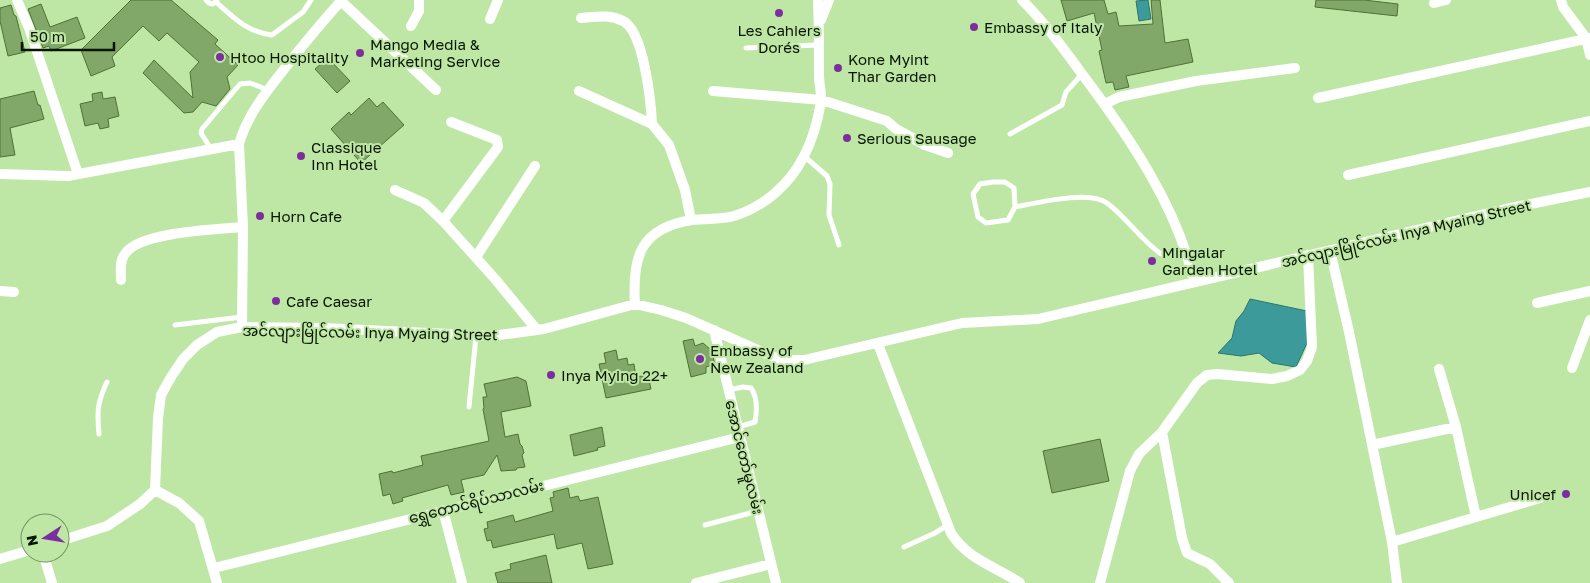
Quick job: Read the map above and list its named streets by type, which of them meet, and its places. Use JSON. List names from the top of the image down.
{
  "streets": {
    "street": ["အင်လျားမြိုင်လမ်း Inya Myaing Street", "အောင်တော်မူလမ်း", "ရွှေတောင်ရိပ်သာလမ်း"]
  },
  "crossings": [
    ["အင်လျားမြိုင်လမ်း Inya Myaing Street", "အောင်တော်မူလမ်း"],
    ["အောင်တော်မူလမ်း", "ရွှေတောင်ရိပ်သာလမ်း"]
  ],
  "places": [
    "Les Cahiers Dorés",
    "Embassy of Italy",
    "Mango Media & Marketing Service",
    "Htoo Hospitality",
    "Kone Myint Thar Garden",
    "Serious Sausage",
    "Classique Inn Hotel",
    "Horn Cafe",
    "Mingalar Garden Hotel",
    "Cafe Caesar",
    "Embassy of New Zealand",
    "Inya Mying 22+",
    "Unicef"
  ],
  "scale_bar": "50 m",
  "north": "left"
}
